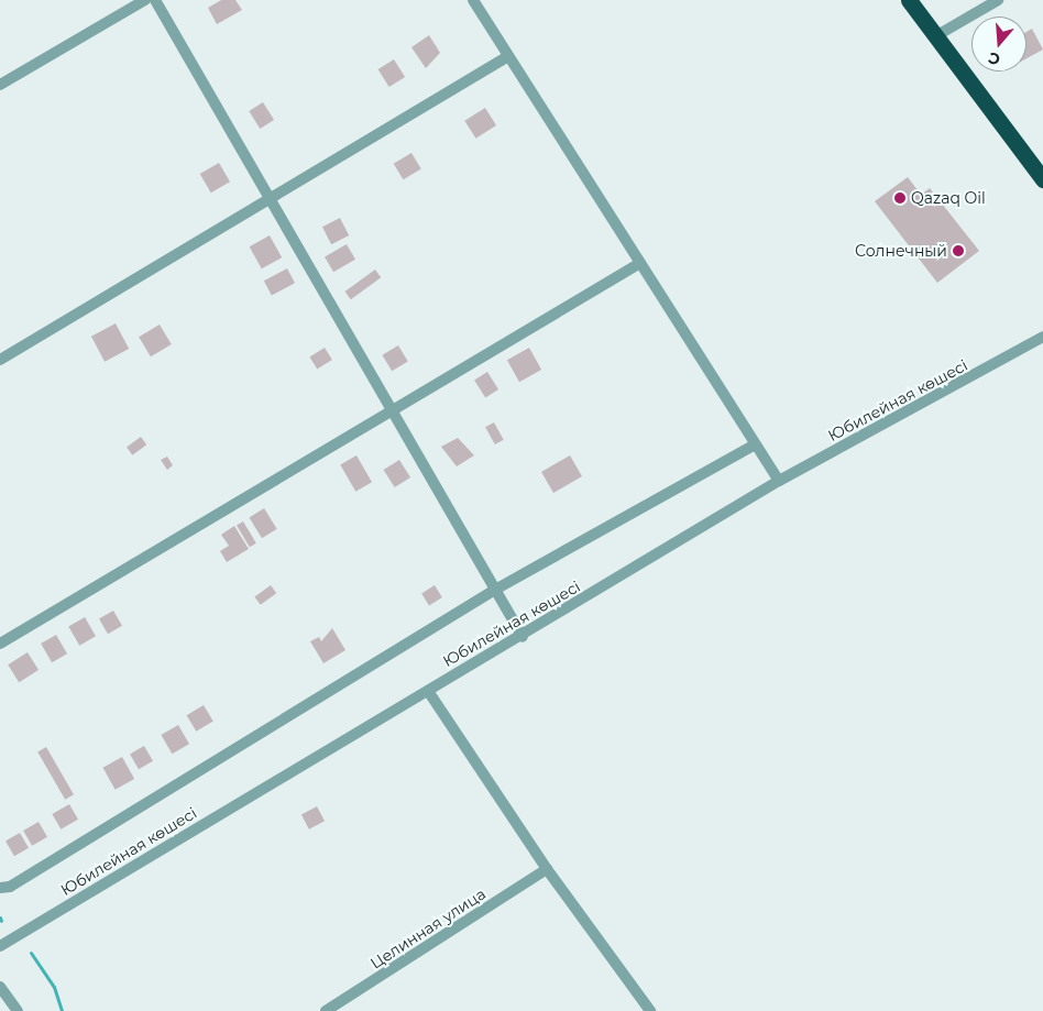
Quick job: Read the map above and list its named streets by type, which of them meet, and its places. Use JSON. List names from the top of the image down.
{
  "streets": {
    "street": ["Юбилейная көшесі", "Целинная улица"]
  },
  "places": ["Qazaq Oil", "Солнечный"],
  "north": "bottom"
}
